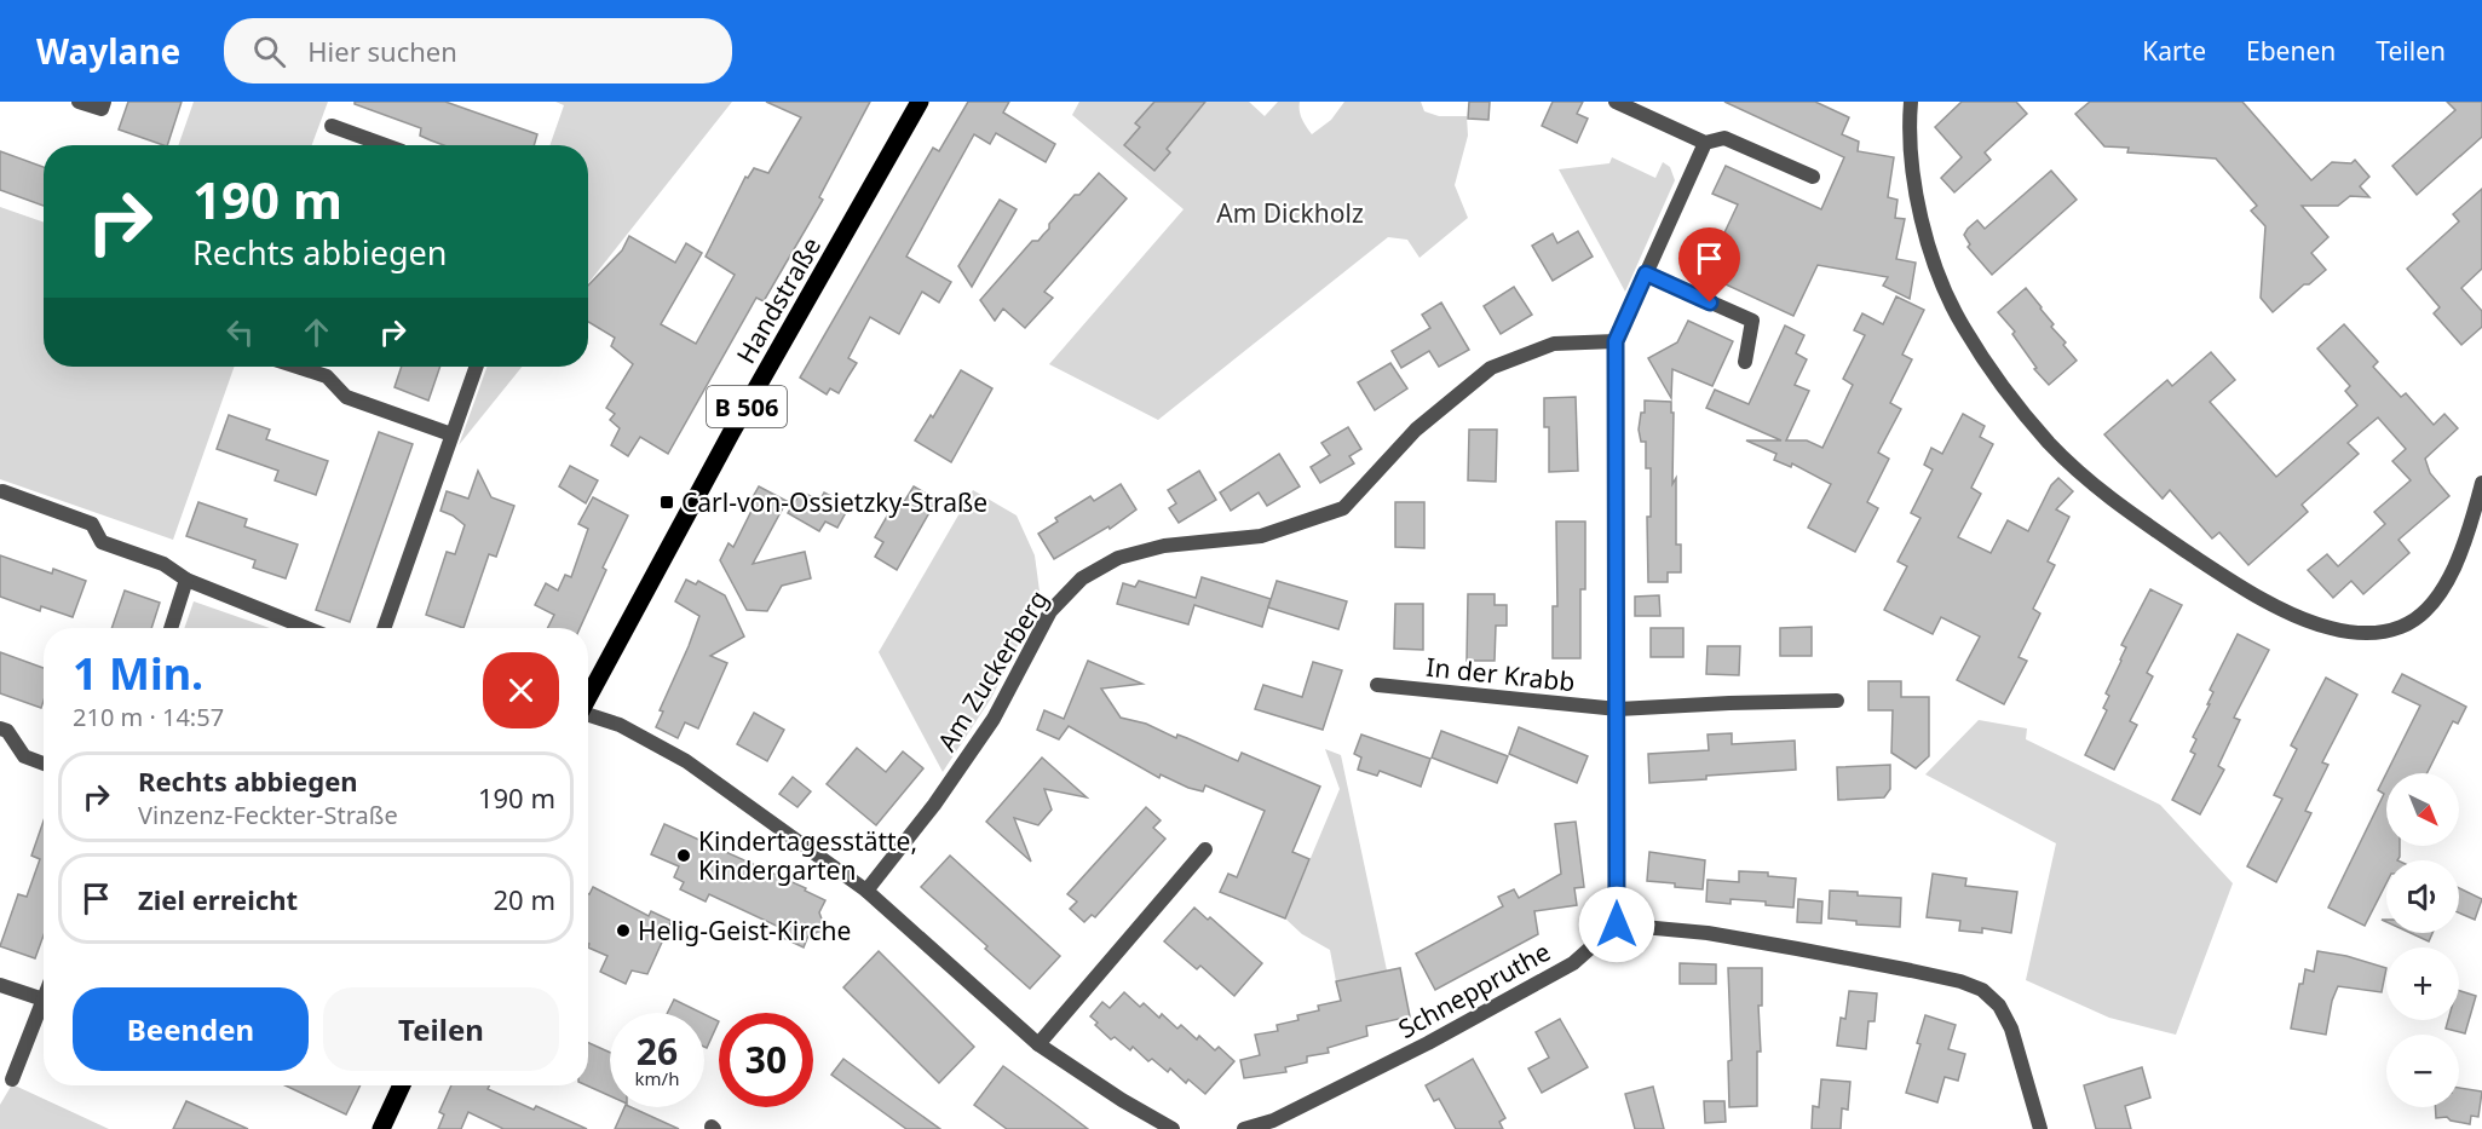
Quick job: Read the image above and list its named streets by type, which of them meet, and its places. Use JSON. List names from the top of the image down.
{
  "streets": {
    "main road": ["Handstraße", "B 506"],
    "street": ["Am Zuckerberg", "In der Krabb", "Schneppruthe"]
  },
  "parks": ["Am Dickholz"],
  "places": {
    "transit": ["Carl-von-Ossietzky-Straße"],
    "other": ["Kindertagesstätte, Kindergarten", "Helig-Geist-Kirche"]
  },
  "north": "bottom right",
  "page": {
    "header": "Waylane",
    "search": "Hier suchen",
    "nav": ["Karte", "Ebenen", "Teilen"],
    "turn": ["190 m", "Rechts abbiegen"],
    "heading": ["1 Min.", "210 m · 14:57"],
    "list": [
      {
        "name": "Rechts abbiegen",
        "note": "Vinzenz-Feckter-Straße",
        "value": "190 m"
      },
      {
        "name": "Ziel erreicht",
        "value": "20 m"
      }
    ],
    "map_buttons": ["+", "−"],
    "buttons": ["Beenden", "Teilen"],
    "speed": "26 km/h",
    "limit": "30"
  }
}
